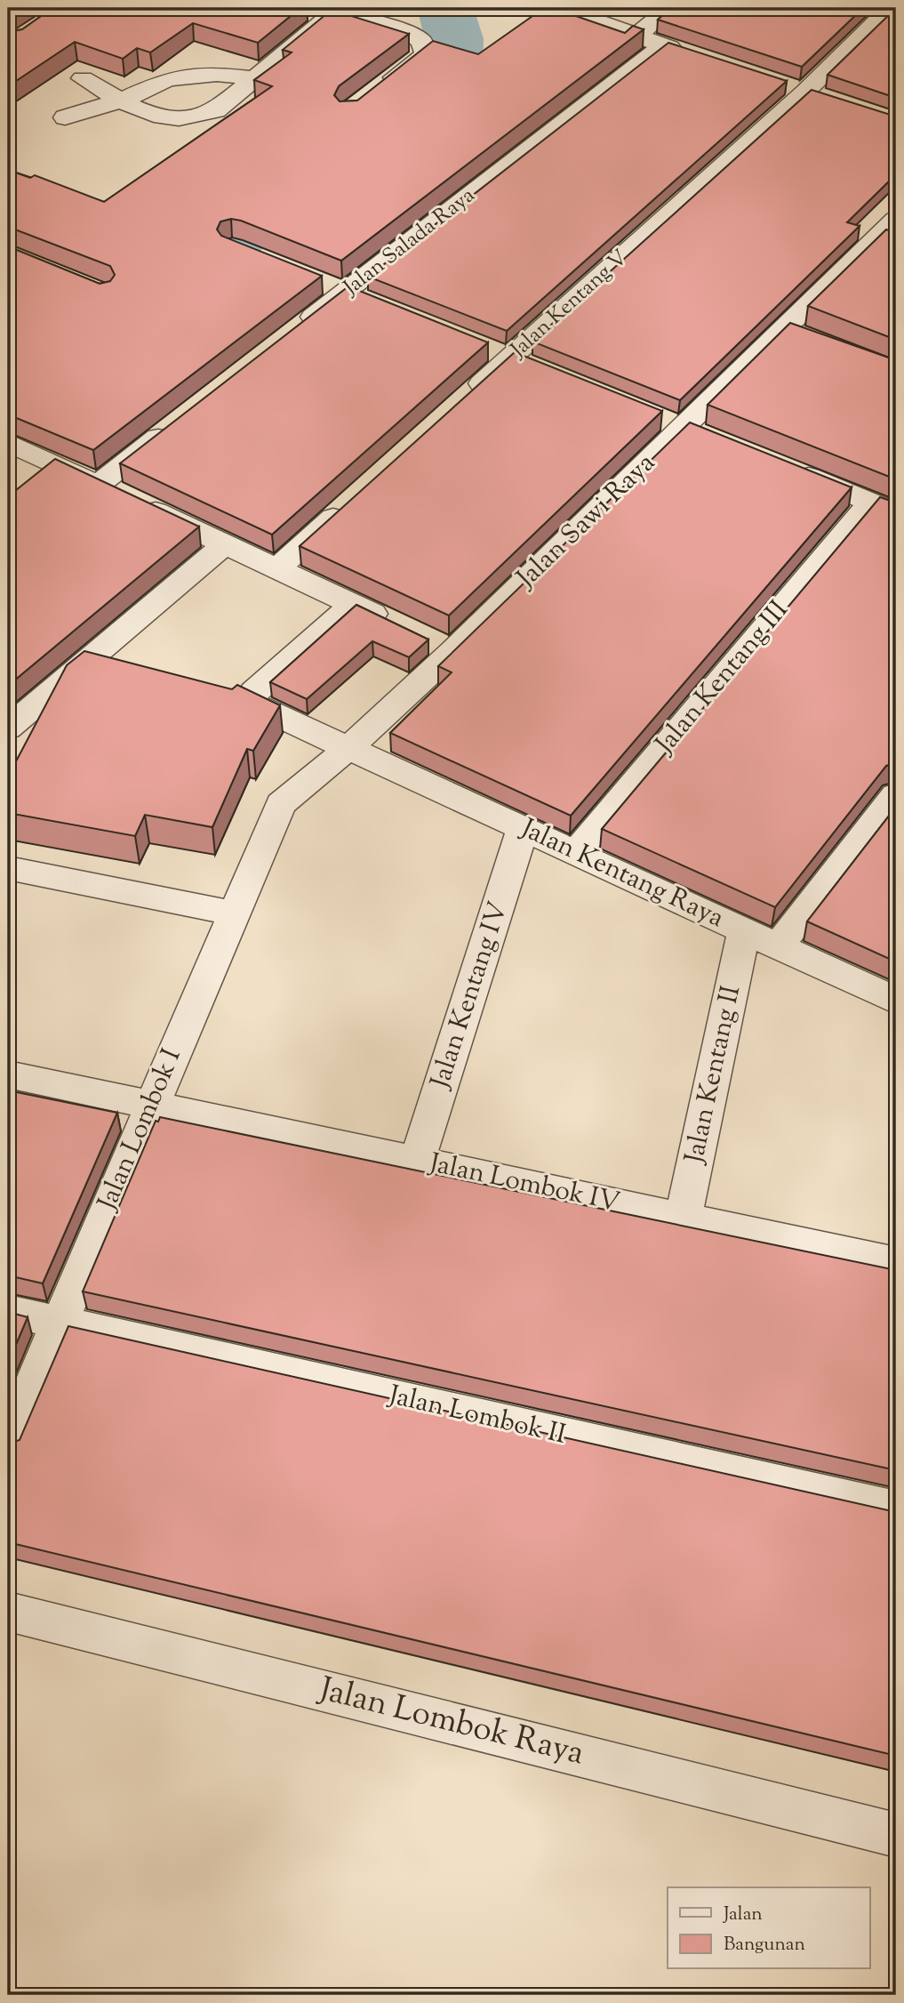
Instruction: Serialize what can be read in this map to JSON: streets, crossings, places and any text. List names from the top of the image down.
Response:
{
  "streets": {
    "street": [
      "Jalan Salada Raya",
      "Jalan Kentang V",
      "Jalan Sawi Raya",
      "Jalan Kentang III",
      "Jalan Kentang Raya",
      "Jalan Kentang IV",
      "Jalan Kentang II",
      "Jalan Lombok I",
      "Jalan Lombok IV",
      "Jalan Lombok II",
      "Jalan Lombok Raya"
    ]
  },
  "crossings": [
    ["Jalan Sawi Raya", "Jalan Kentang Raya"],
    ["Jalan Sawi Raya", "Jalan Lombok I"],
    ["Jalan Kentang III", "Jalan Kentang Raya"],
    ["Jalan Kentang Raya", "Jalan Kentang IV"],
    ["Jalan Kentang Raya", "Jalan Kentang II"],
    ["Jalan Kentang IV", "Jalan Lombok IV"],
    ["Jalan Kentang II", "Jalan Lombok IV"],
    ["Jalan Lombok I", "Jalan Lombok IV"],
    ["Jalan Lombok I", "Jalan Lombok II"]
  ],
  "legend": ["Jalan", "Bangunan"]
}
